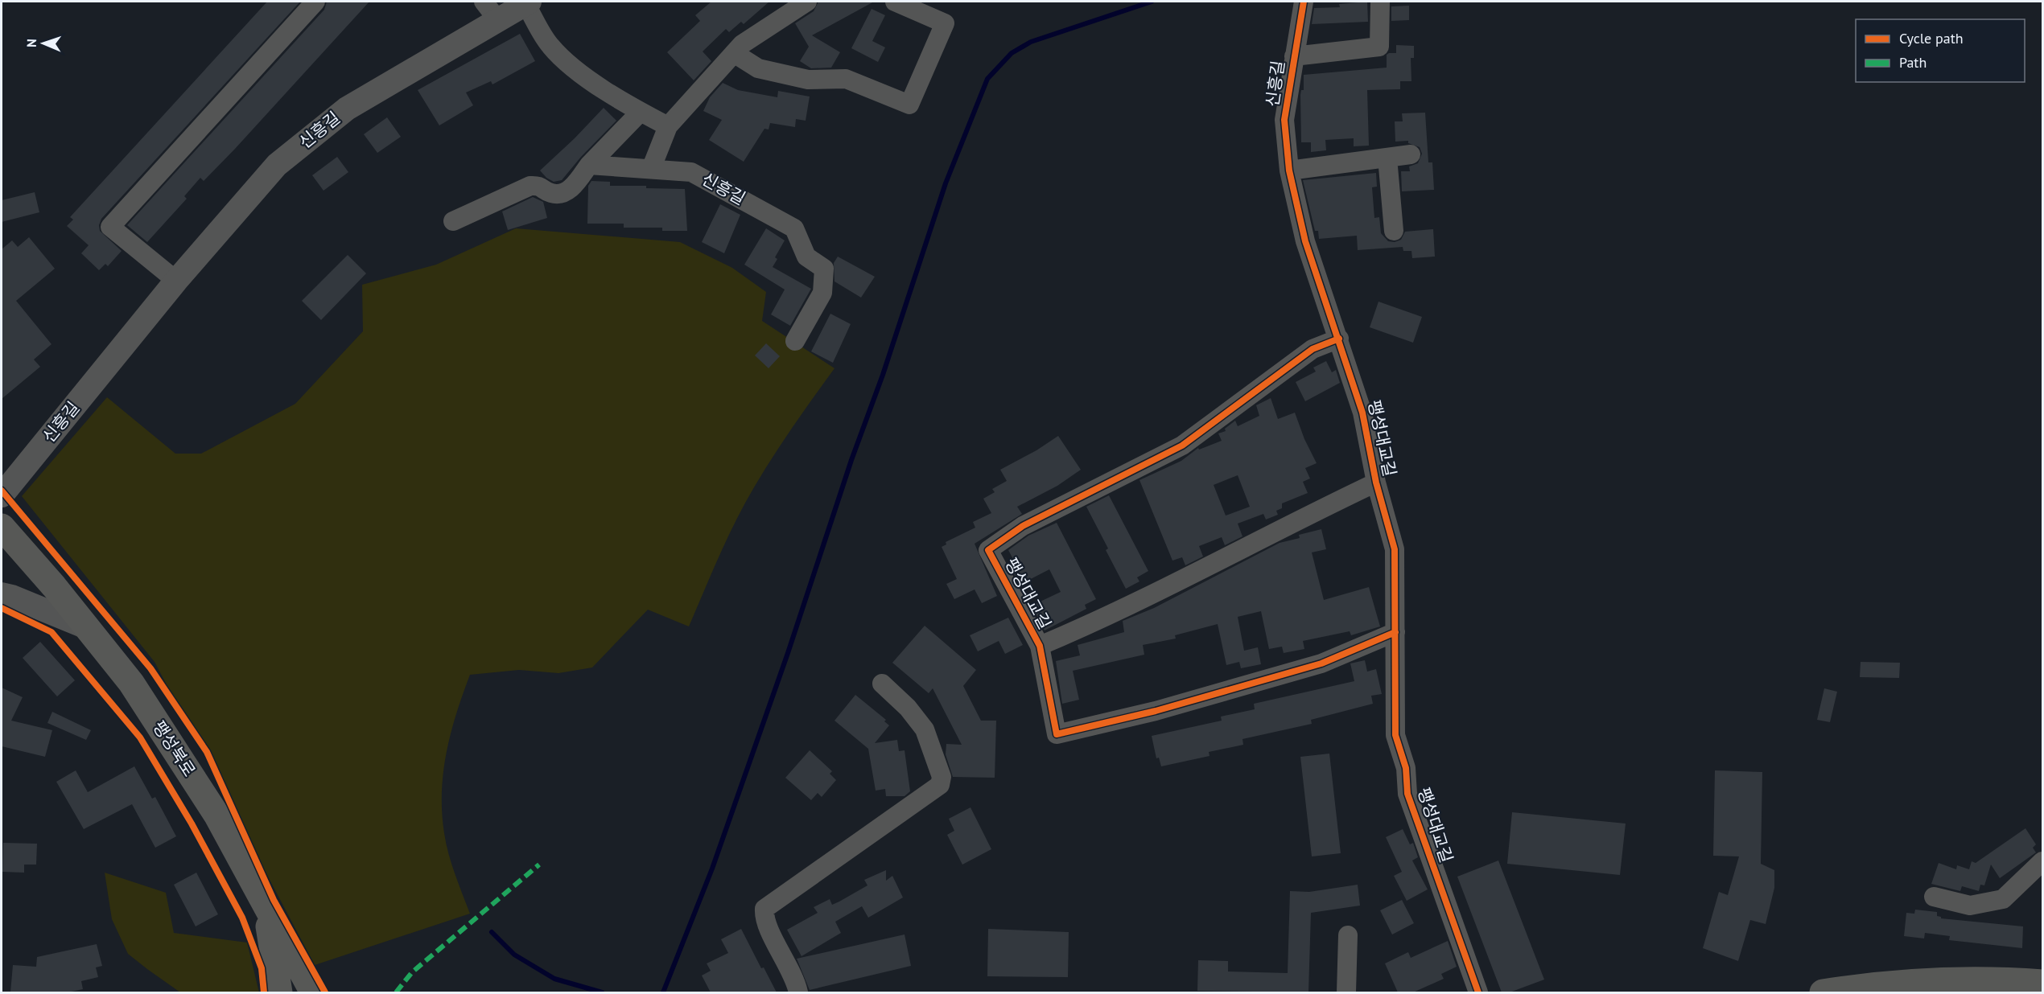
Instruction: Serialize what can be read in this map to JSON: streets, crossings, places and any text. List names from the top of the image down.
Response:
{
  "streets": {
    "main road": ["팽성북로"],
    "street": ["신흥길", "팽성대교길"]
  },
  "crossings": [
    ["신흥길", "팽성대교길"]
  ],
  "legend": ["Cycle path", "Path"],
  "north": "left"
}
